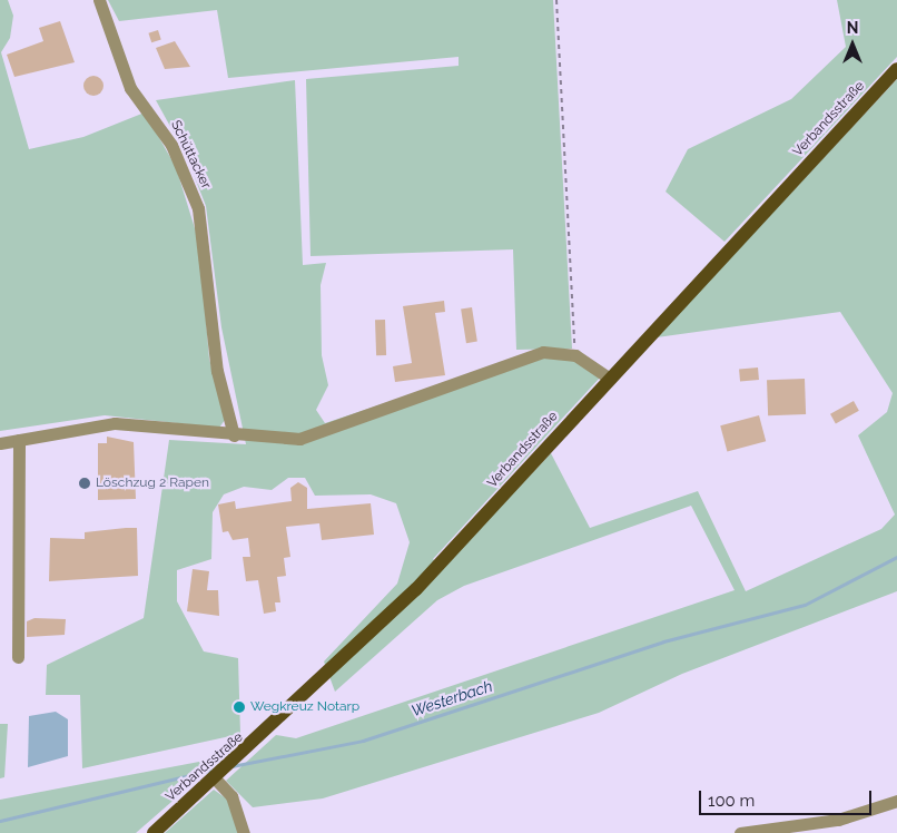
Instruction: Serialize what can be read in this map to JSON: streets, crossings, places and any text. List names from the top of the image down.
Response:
{
  "streets": {
    "main road": ["Verbandsstraße"],
    "street": ["Schüttacker"]
  },
  "water": ["Westerbach"],
  "places": ["Löschzug 2 Rapen", "Wegkreuz Notarp"],
  "scale_bar": "100 m",
  "north": "top"
}
